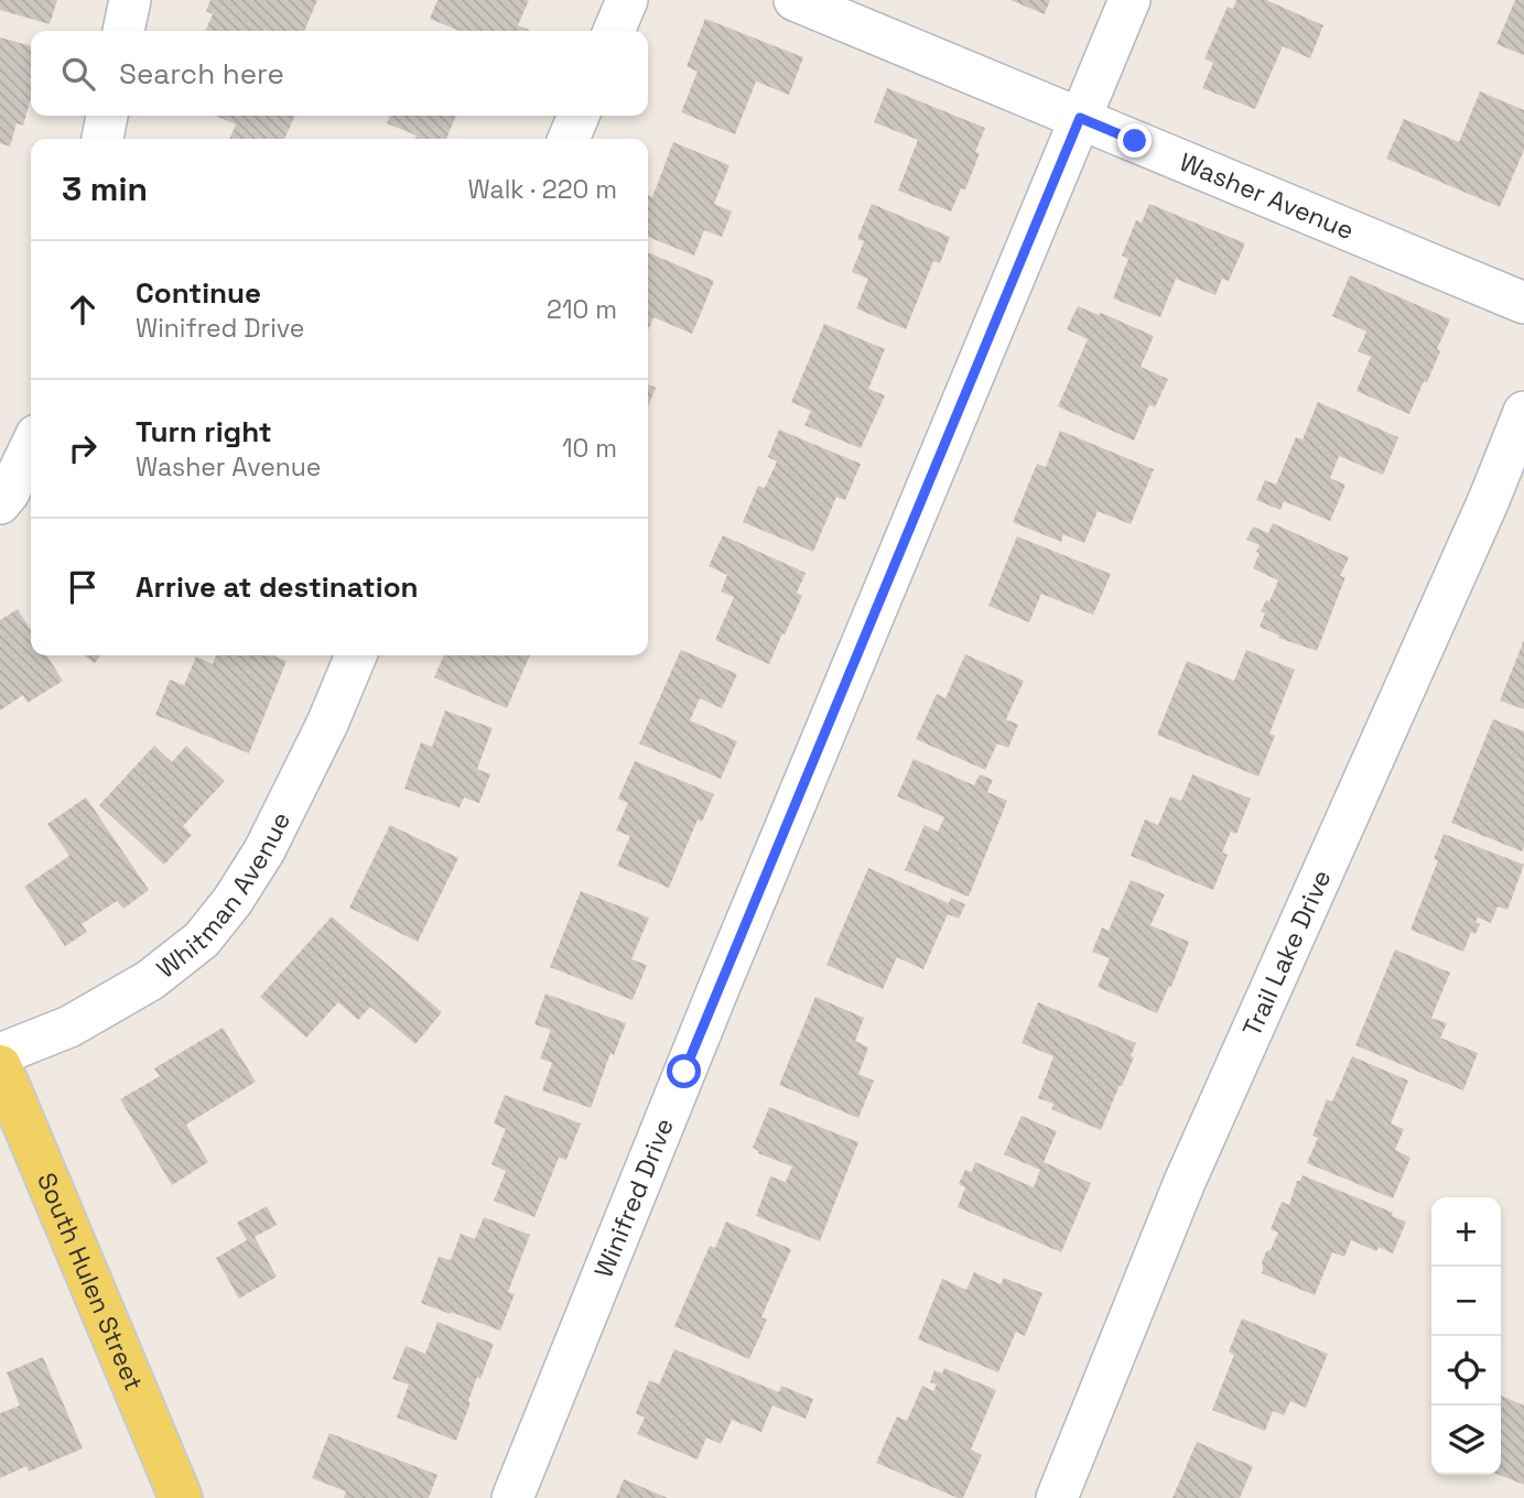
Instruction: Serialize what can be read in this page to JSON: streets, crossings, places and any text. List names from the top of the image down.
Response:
{
  "streets": {
    "main road": ["South Hulen Street"],
    "street": [
      "Washer Avenue",
      "Whitman Avenue",
      "Trail Lake Drive",
      "Winifred Drive"
    ]
  },
  "crossings": [
    ["Washer Avenue", "Winifred Drive"]
  ],
  "page": {
    "search": "Search here",
    "heading": ["3 min", "Walk · 220 m"],
    "list": [
      ["Continue", "Winifred Drive", "210 m"],
      ["Turn right", "Washer Avenue", "10 m"],
      "Arrive at destination"
    ],
    "map_buttons": ["+", "−"]
  }
}
